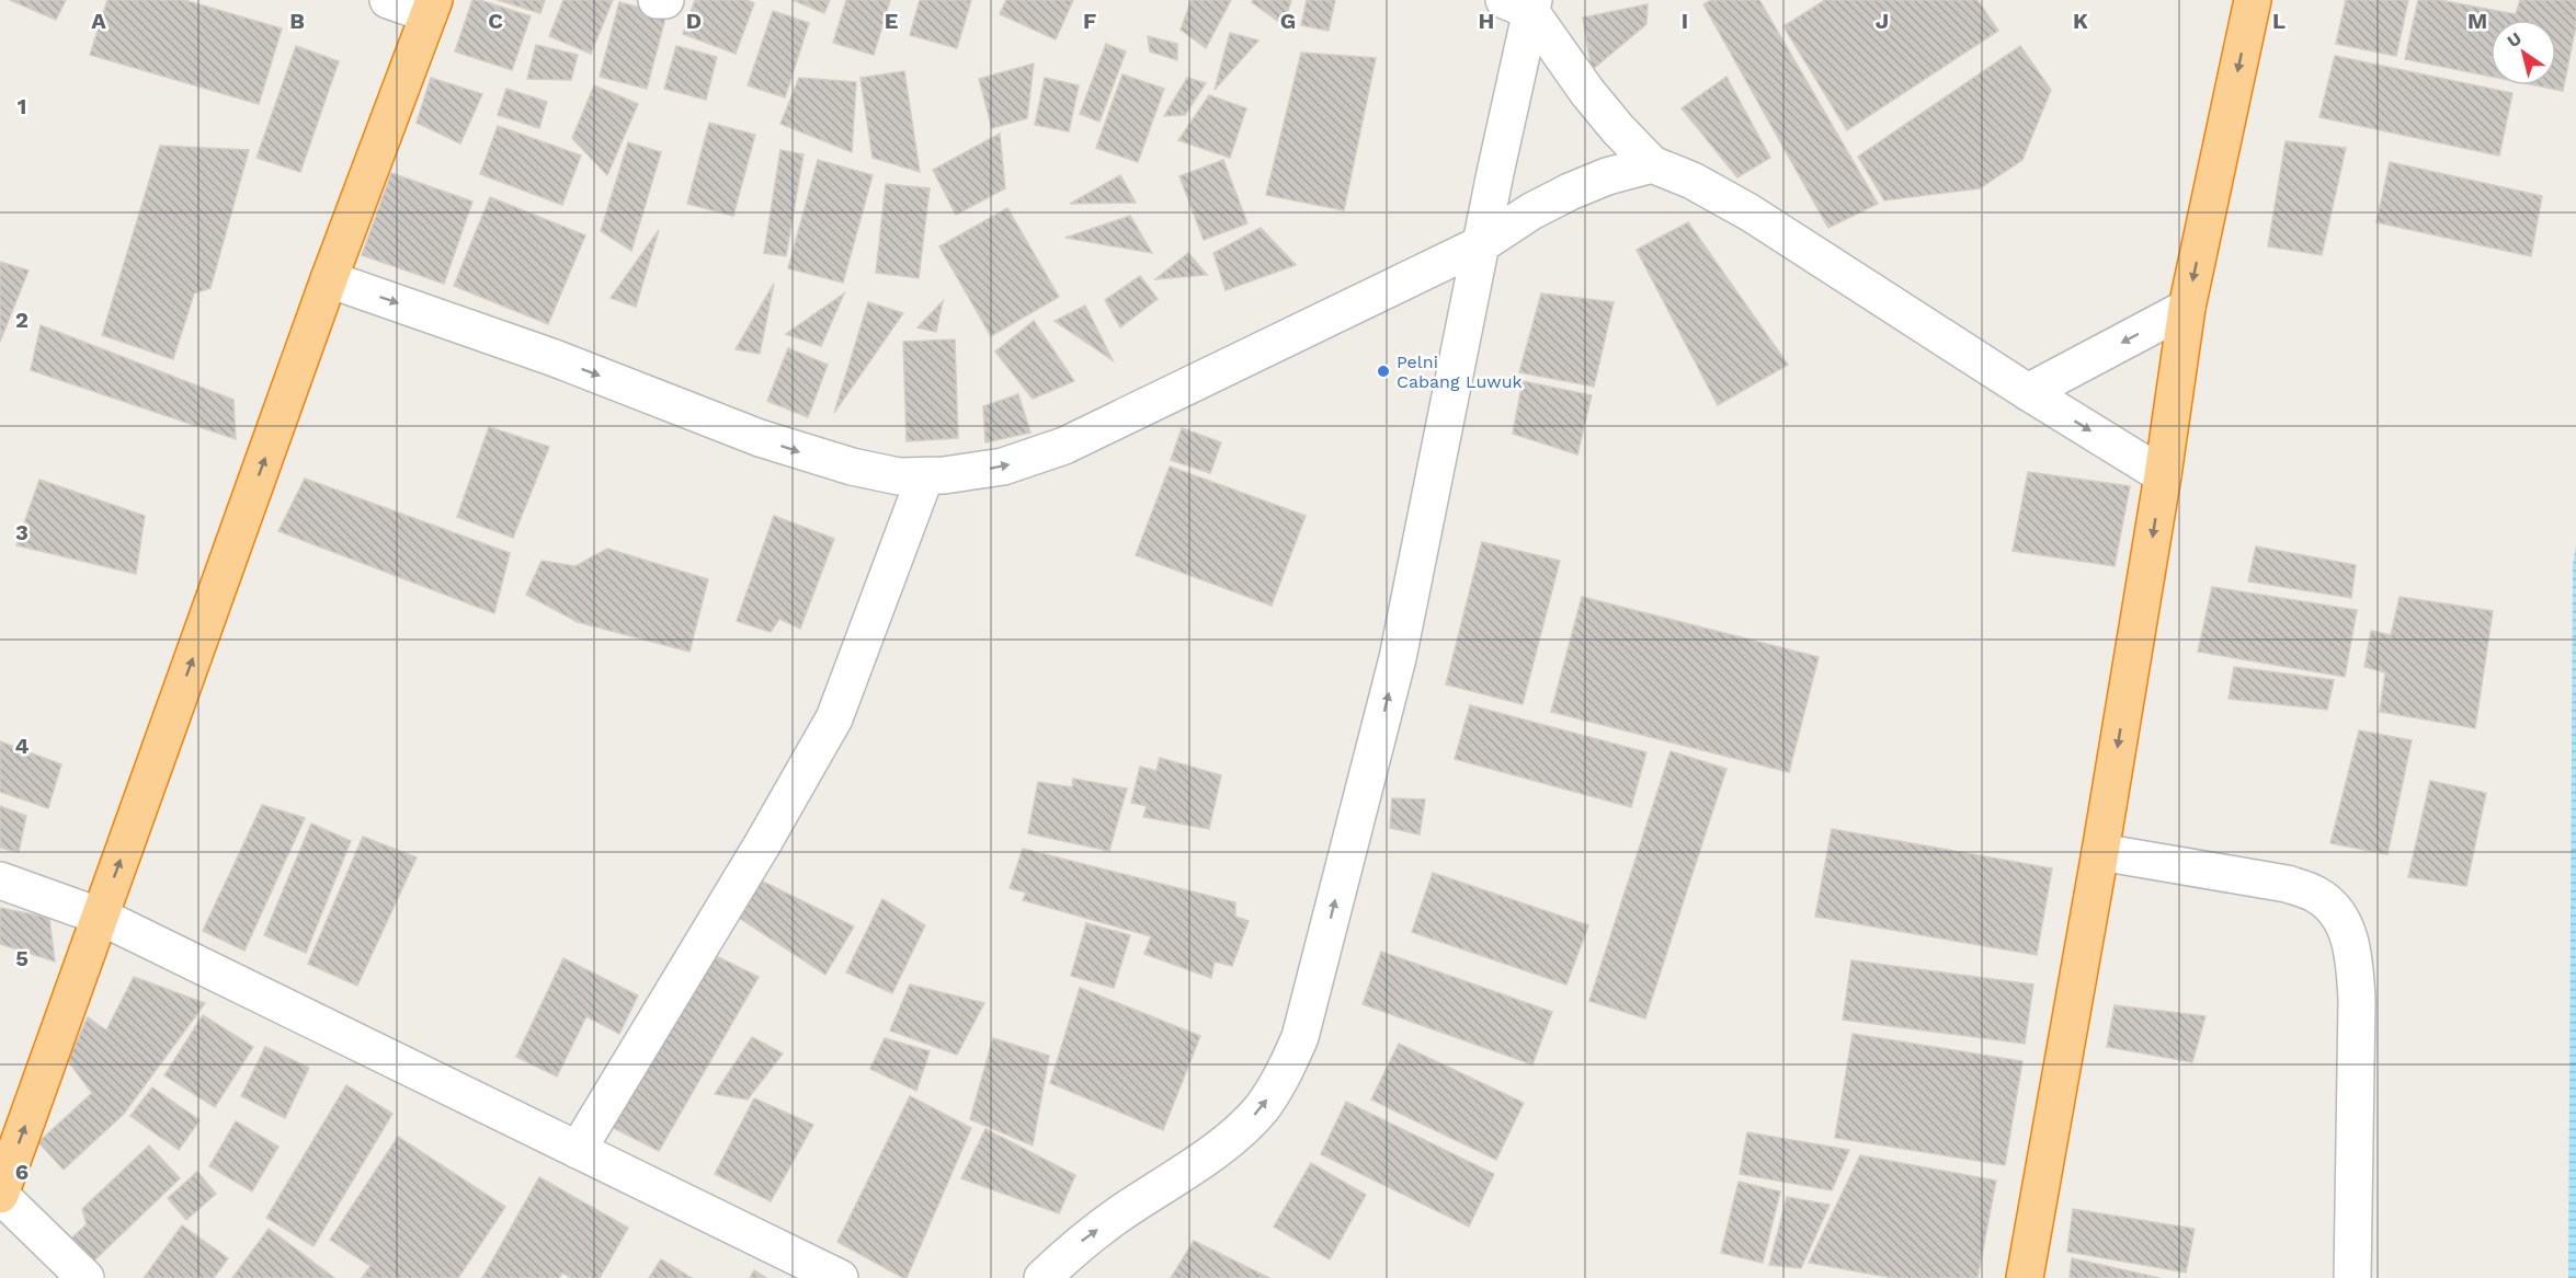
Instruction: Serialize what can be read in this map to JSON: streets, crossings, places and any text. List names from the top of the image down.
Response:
{
  "places": ["Pelni Cabang Luwuk"],
  "north": "top left",
  "grid": {
    "columns": [
      "A",
      "B",
      "C",
      "D",
      "E",
      "F",
      "G",
      "H",
      "I",
      "J",
      "K",
      "L",
      "M"
    ],
    "rows": [
      "1",
      "2",
      "3",
      "4",
      "5",
      "6"
    ]
  }
}
